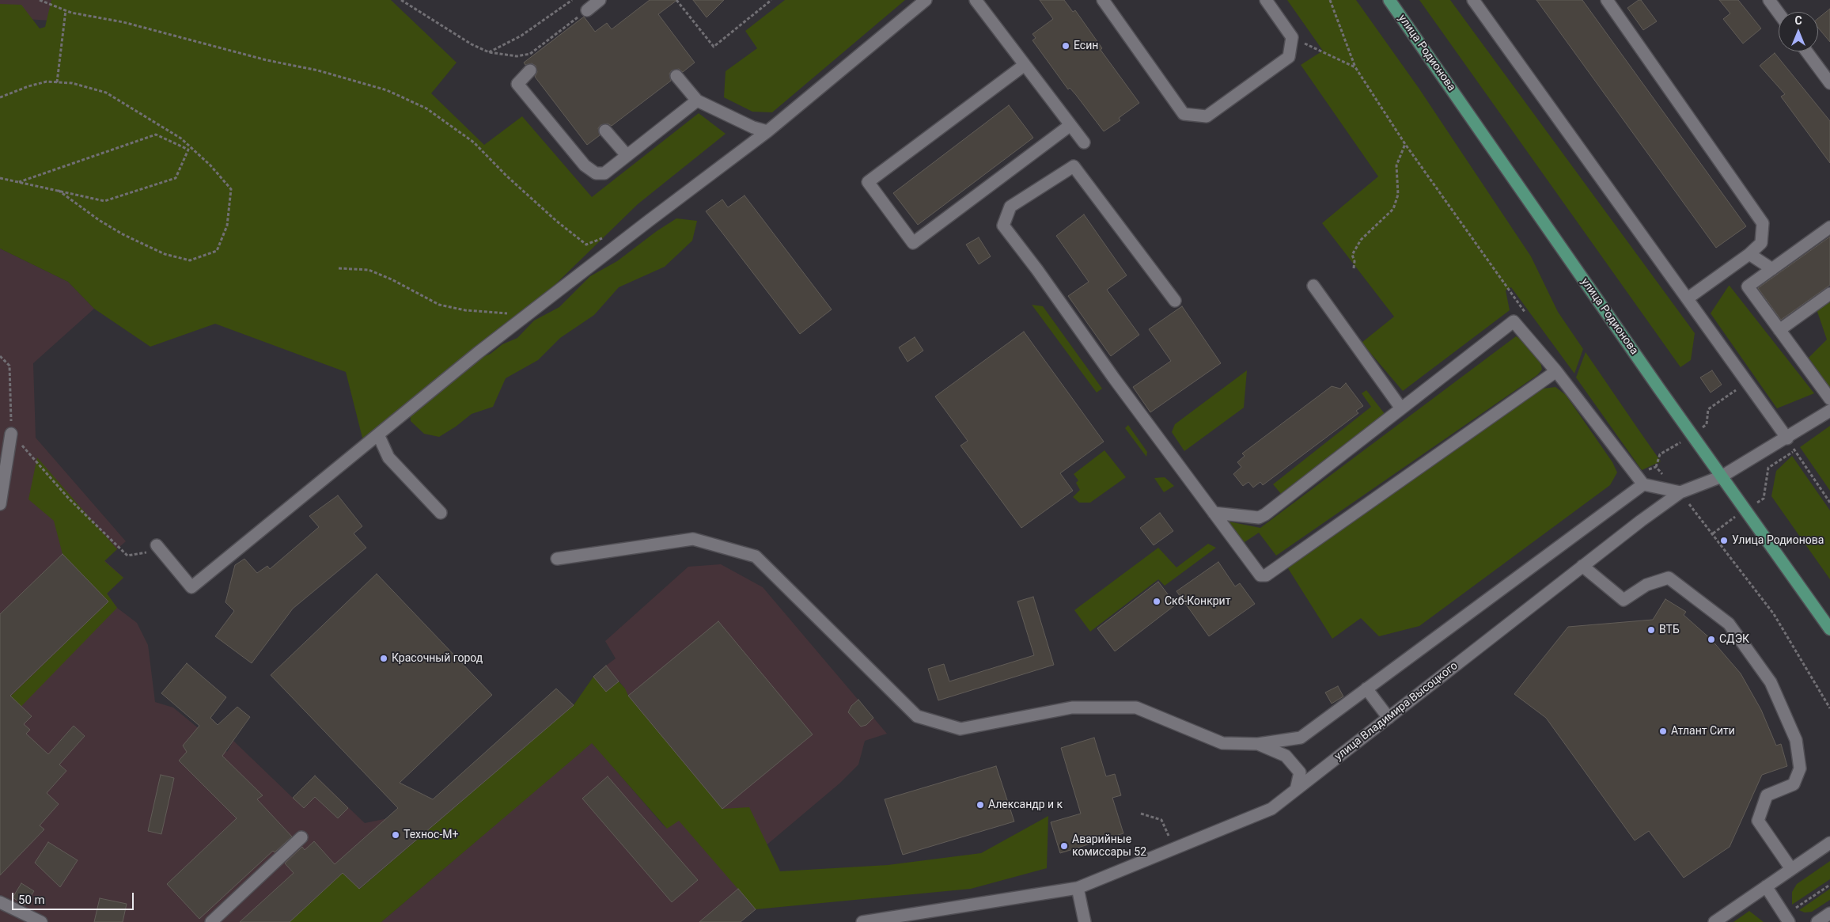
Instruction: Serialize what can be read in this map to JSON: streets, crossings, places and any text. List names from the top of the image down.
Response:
{
  "streets": {
    "main road": ["улица Родионова"],
    "street": ["улица Владимира Высоцкого"]
  },
  "crossings": [
    ["улица Родионова", "улица Владимира Высоцкого"]
  ],
  "places": [
    "Есин",
    "Улица Родионова",
    "Скб-Конкрит",
    "ВТБ",
    "СДЭК",
    "Красочный город",
    "Атлант Сити",
    "Александр и к",
    "Технос-М+",
    "Аварийные комиссары 52"
  ],
  "scale_bar": "50 m",
  "north": "top"
}
